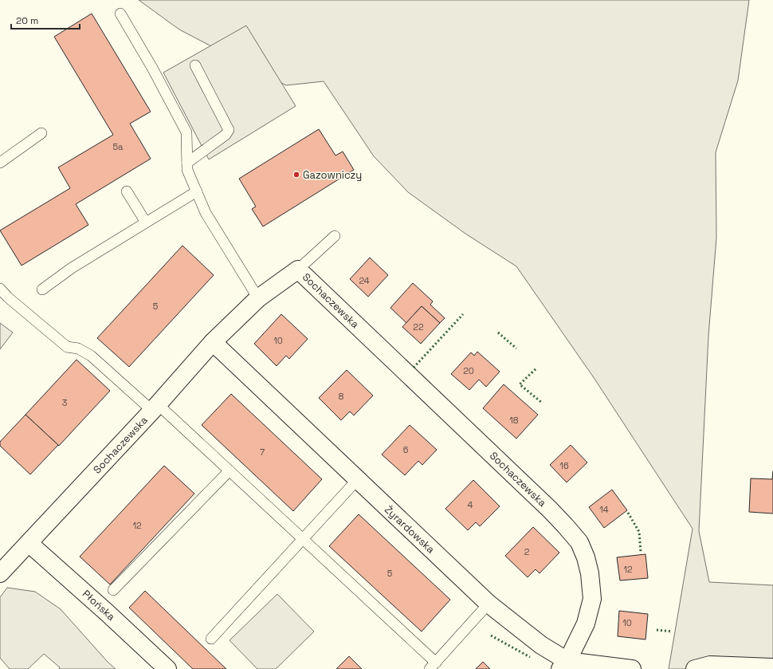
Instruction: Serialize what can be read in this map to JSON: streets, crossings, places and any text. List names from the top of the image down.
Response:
{
  "streets": {
    "street": ["Sochaczewska", "Żyrardowska", "Płońska"]
  },
  "crossings": [
    ["Sochaczewska", "Żyrardowska"],
    ["Sochaczewska", "Płońska"]
  ],
  "places": ["Gazowniczy"],
  "house_numbers": [
    "5a",
    "24",
    "5",
    "22",
    "10",
    "20",
    "8",
    "3",
    "18",
    "6",
    "7",
    "16",
    "4",
    "14",
    "12",
    "2",
    "12",
    "5",
    "10"
  ],
  "scale_bar": "20 m"
}
